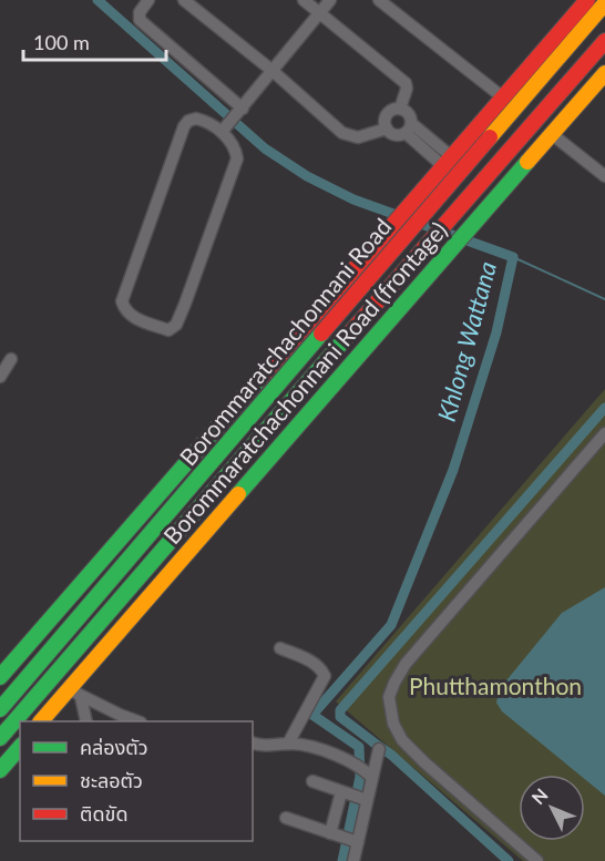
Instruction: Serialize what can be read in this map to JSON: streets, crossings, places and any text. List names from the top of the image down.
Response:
{
  "streets": {
    "main road": ["Borommaratchachonnani Road", "Borommaratchachonnani Road (frontage)"]
  },
  "water": ["Khlong Wattana"],
  "parks": ["Phutthamonthon"],
  "legend": ["คล่องตัว", "ชะลอตัว", "ติดขัด"],
  "scale_bar": "100 m",
  "north": "top left"
}
